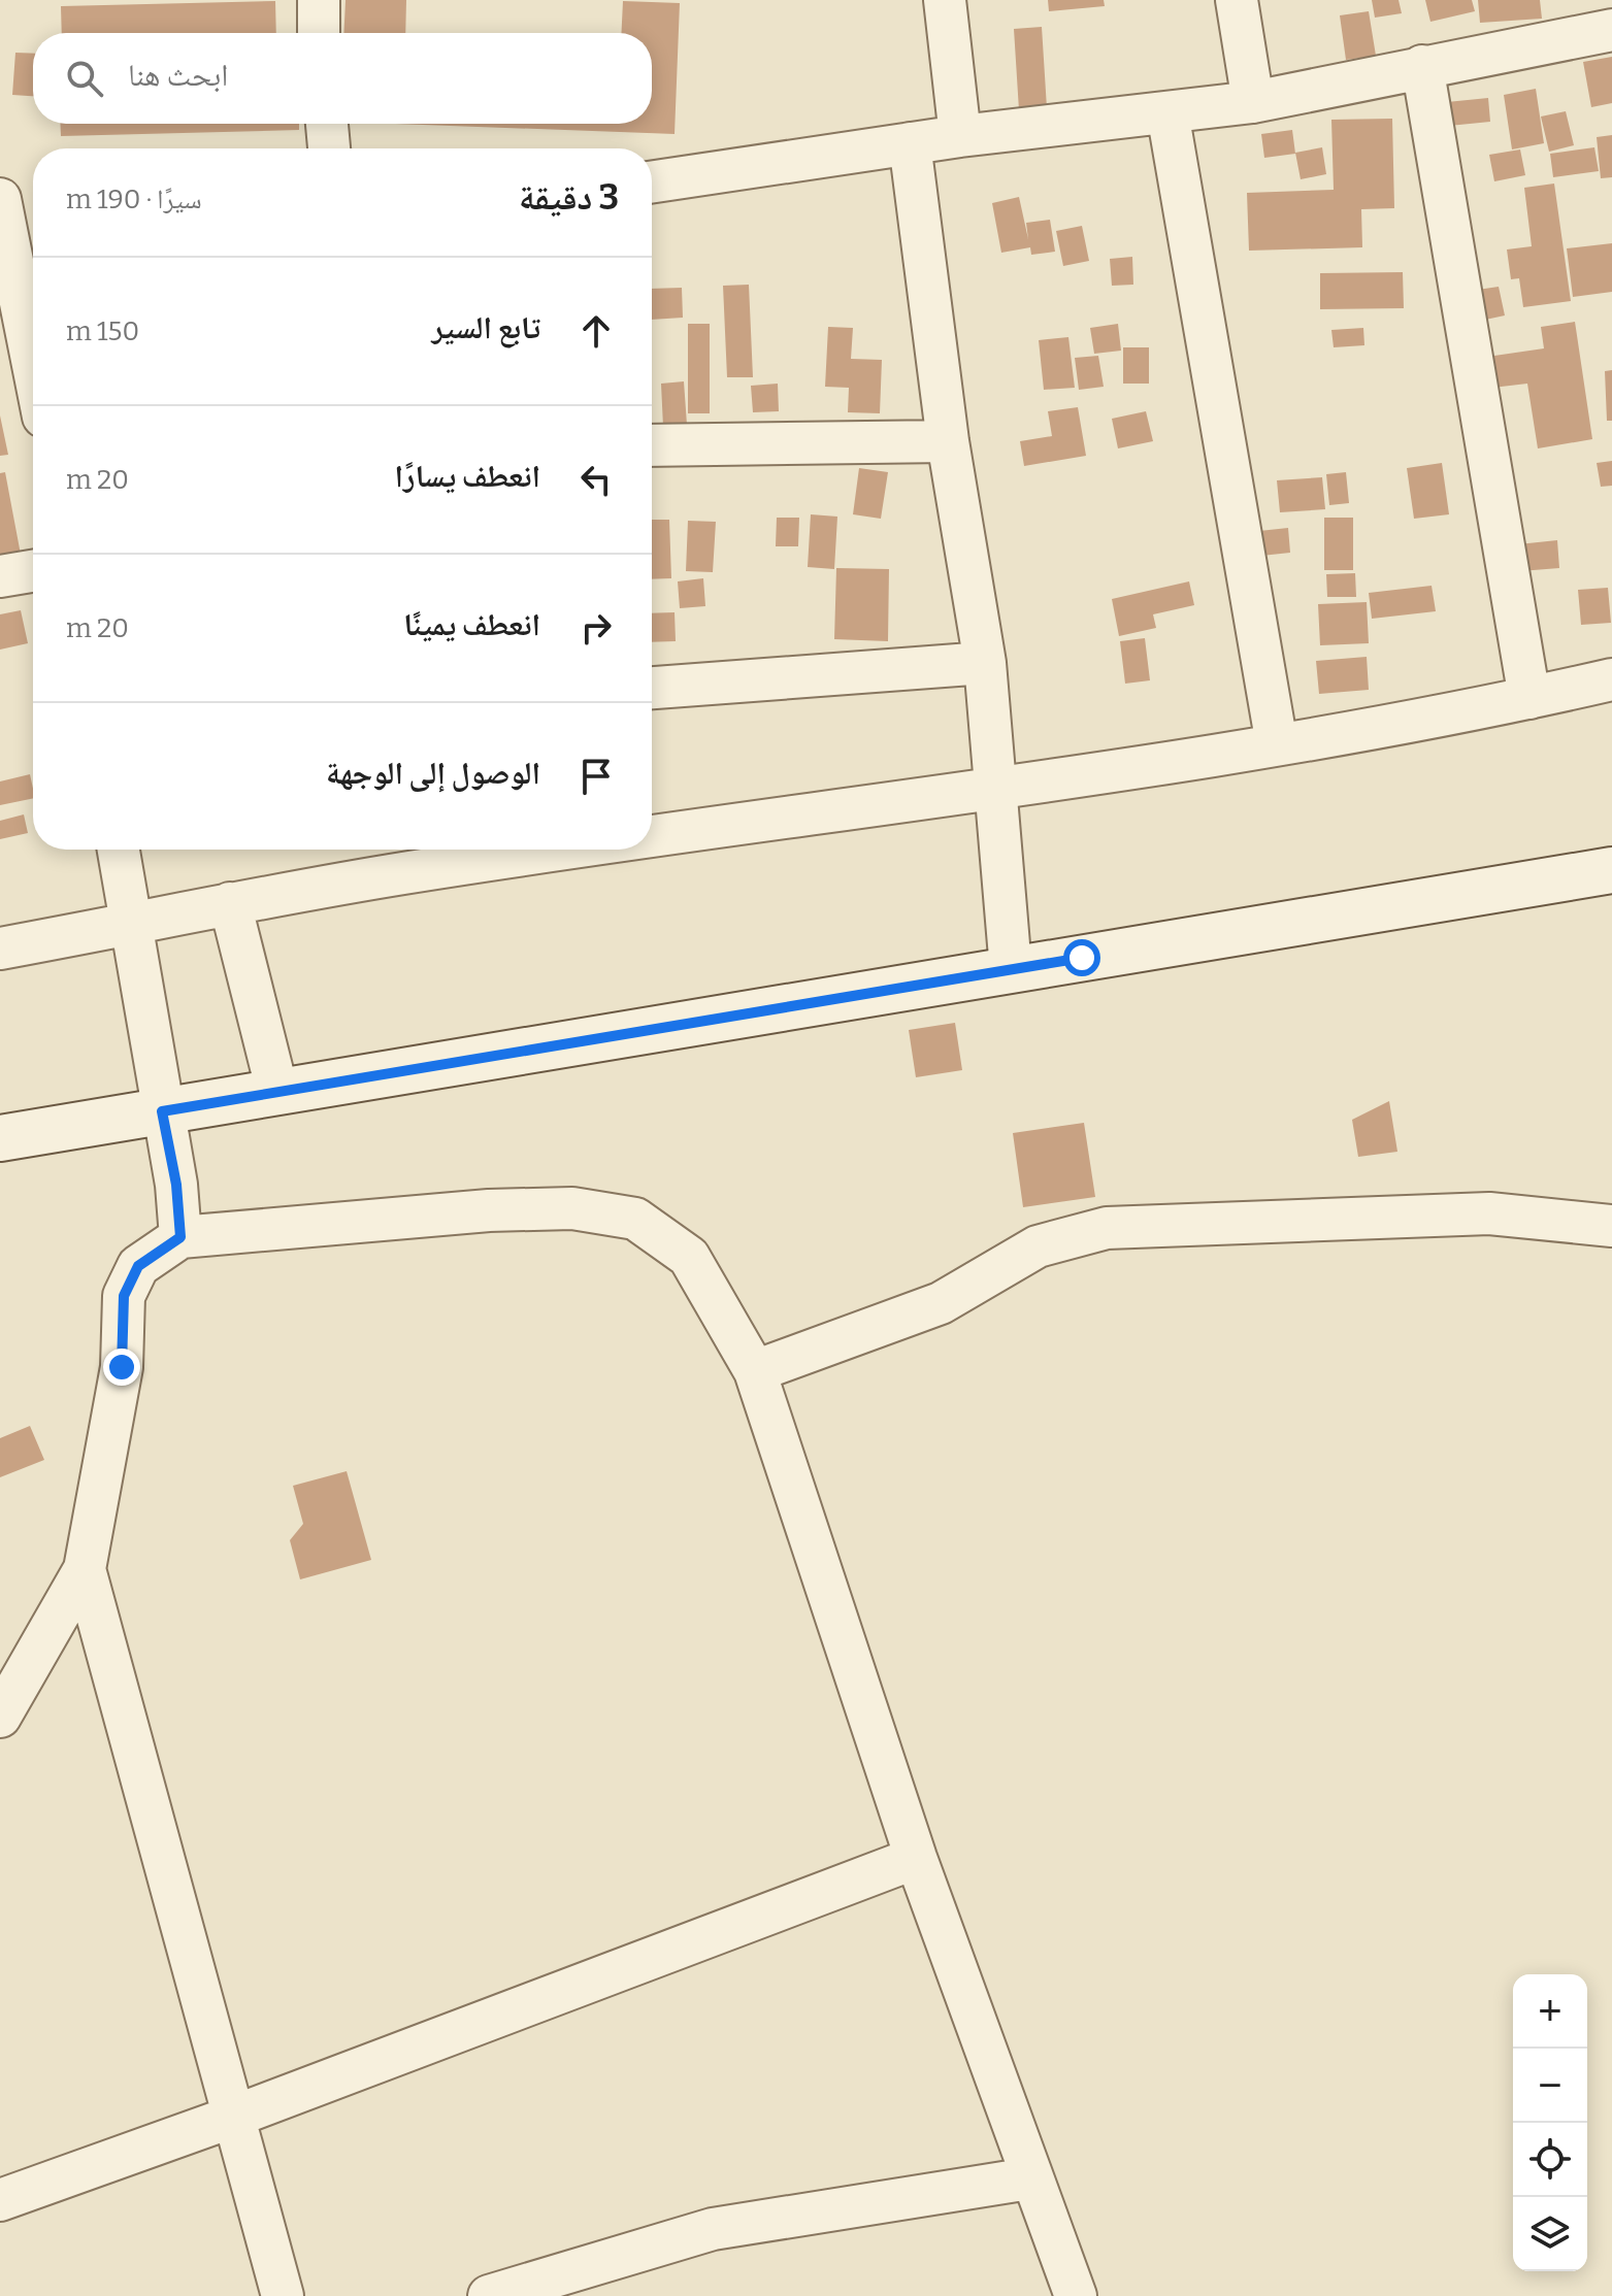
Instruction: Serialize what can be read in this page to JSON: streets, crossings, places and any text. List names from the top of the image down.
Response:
{
  "page": {
    "search": "ابحث هنا",
    "heading": ["3 دقيقة", "سيرًا · 190 m"],
    "list": [
      ["تابع السير", "150 m"],
      ["انعطف يسارًا", "20 m"],
      ["انعطف يمينًا", "20 m"],
      "الوصول إلى الوجهة"
    ],
    "map_buttons": ["+", "−"]
  }
}
